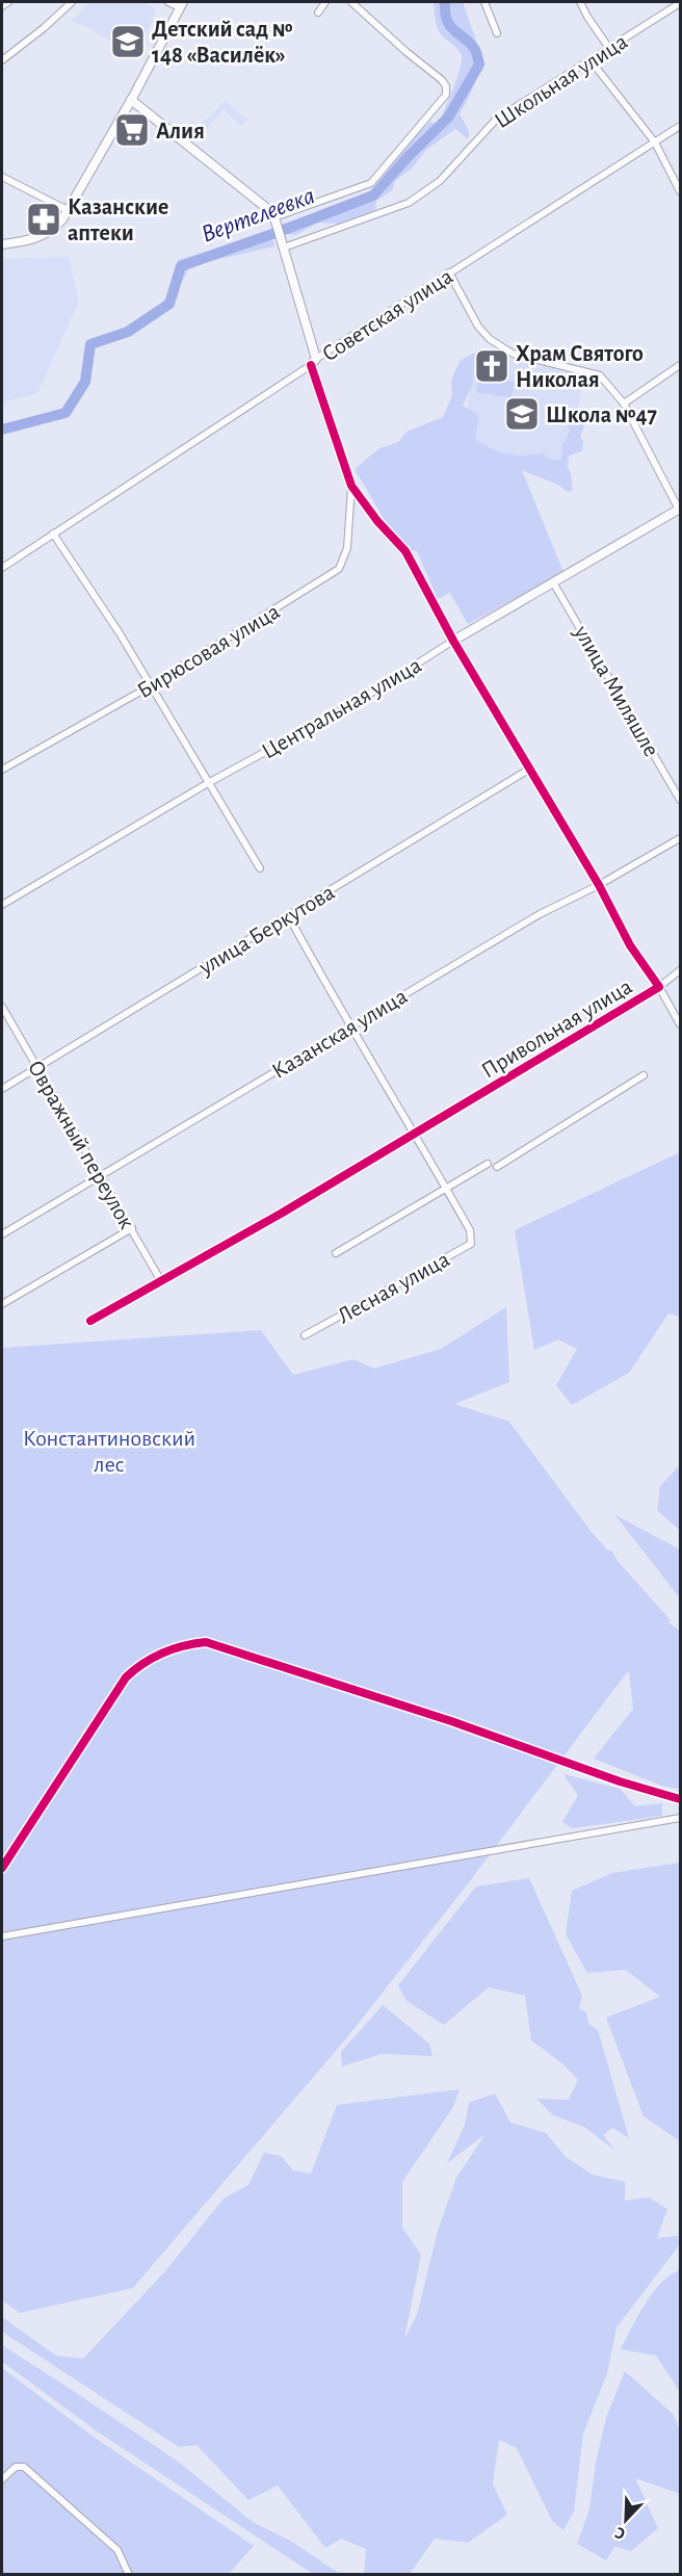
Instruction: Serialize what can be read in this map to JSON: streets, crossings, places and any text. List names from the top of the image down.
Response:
{
  "streets": {
    "street": [
      "Школьная улица",
      "Советская улица",
      "Бирюсовая улица",
      "улица Миляшле",
      "Центральная улица",
      "улица Беркутова",
      "Привольная улица",
      "Казанская улица",
      "Овражный переулок",
      "Лесная улица"
    ]
  },
  "crossings": [
    ["Школьная улица", "Привольная улица"],
    ["Советская улица", "Привольная улица"],
    ["Бирюсовая улица", "Привольная улица"],
    ["улица Миляшле", "Центральная улица"],
    ["Центральная улица", "Привольная улица"],
    ["улица Беркутова", "Привольная улица"],
    ["улица Беркутова", "Овражный переулок"],
    ["Привольная улица", "Казанская улица"],
    ["Привольная улица", "Овражный переулок"],
    ["Казанская улица", "Овражный переулок"]
  ],
  "water": ["Вертелеевка"],
  "parks": ["Константиновский лес"],
  "places": {
    "school or university": ["Детский сад № 148 «Василёк»", "Школа №47"],
    "supermarket": ["Алия"],
    "pharmacy": ["Казанские аптеки"],
    "church": ["Храм Святого Николая"]
  },
  "north": "bottom left"
}
